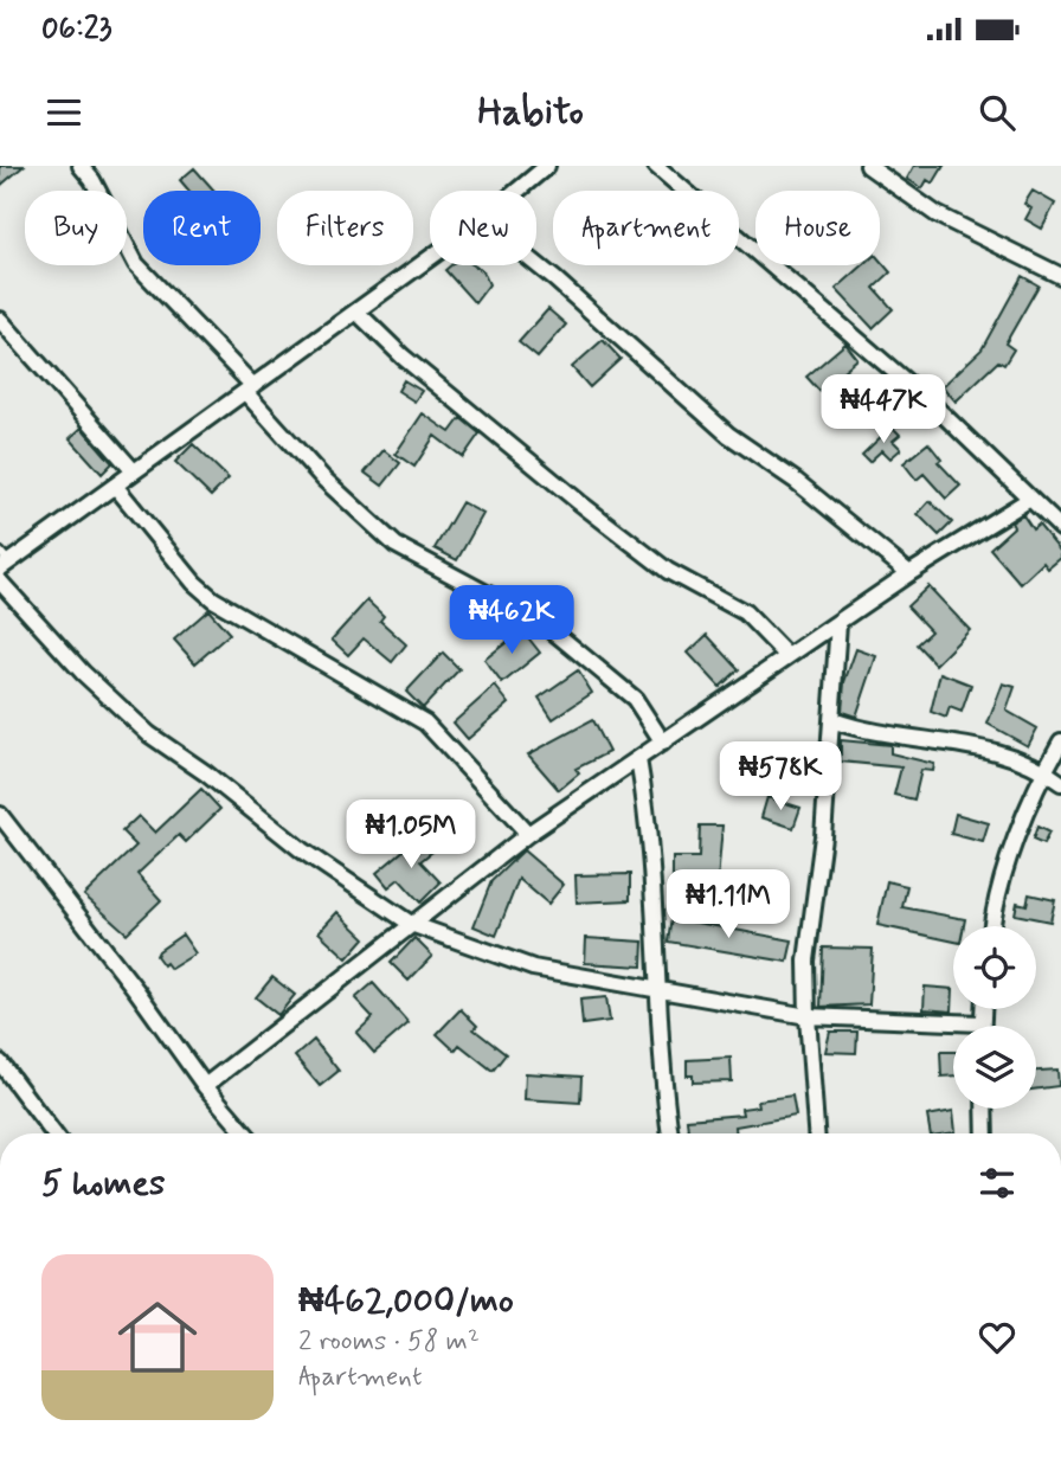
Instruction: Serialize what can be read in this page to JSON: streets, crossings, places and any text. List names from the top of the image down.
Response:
{
  "page": {
    "status": "06:23",
    "header": "Habito",
    "chip": [
      "Buy",
      "Rent",
      "Filters",
      "New",
      "Apartment",
      "House"
    ],
    "price": [
      "₦447K",
      "₦462K",
      "₦578K",
      "₦1.05M",
      "₦1.11M"
    ],
    "heading": "5 homes",
    "list": [
      {
        "name": "₦462,000/mo",
        "note": "2 rooms · 58 m² · Apartment"
      }
    ]
  }
}
